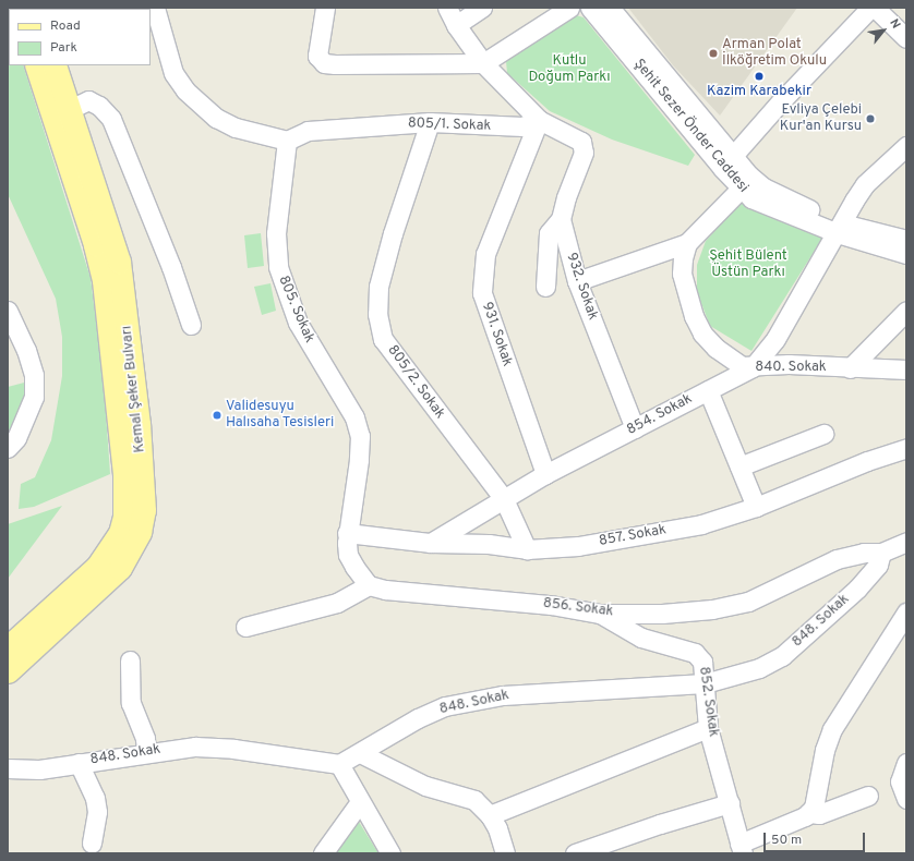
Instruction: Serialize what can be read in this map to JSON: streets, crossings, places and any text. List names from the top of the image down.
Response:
{
  "streets": {
    "main road": ["Kemal Şeker Bulvarı"],
    "street": [
      "805/1. Sokak",
      "Şehit Sezer Önder Caddesi",
      "932. Sokak",
      "805. Sokak",
      "931. Sokak",
      "840. Sokak",
      "805/2. Sokak",
      "854. Sokak",
      "857. Sokak",
      "856. Sokak",
      "848. Sokak",
      "852. Sokak"
    ]
  },
  "crossings": [
    ["805/1. Sokak", "805. Sokak"],
    ["805/1. Sokak", "931. Sokak"],
    ["805/1. Sokak", "805/2. Sokak"],
    ["Şehit Sezer Önder Caddesi", "854. Sokak"],
    ["932. Sokak", "854. Sokak"],
    ["805. Sokak", "857. Sokak"],
    ["805. Sokak", "856. Sokak"],
    ["931. Sokak", "854. Sokak"],
    ["840. Sokak", "854. Sokak"],
    ["805/2. Sokak", "854. Sokak"],
    ["805/2. Sokak", "857. Sokak"],
    ["854. Sokak", "857. Sokak"],
    ["856. Sokak", "848. Sokak"],
    ["856. Sokak", "852. Sokak"],
    ["848. Sokak", "852. Sokak"]
  ],
  "parks": ["Kutlu Doğum Parkı", "Şehit Bülent Üstün Parkı"],
  "places": [
    "Arman Polat İlköğretim Okulu",
    "Kazim Karabekir",
    "Evliya Çelebi Kur'an Kursu",
    "Validesuyu Halısaha Tesisleri"
  ],
  "legend": ["Road", "Park"],
  "scale_bar": "50 m",
  "north": "top right"
}
